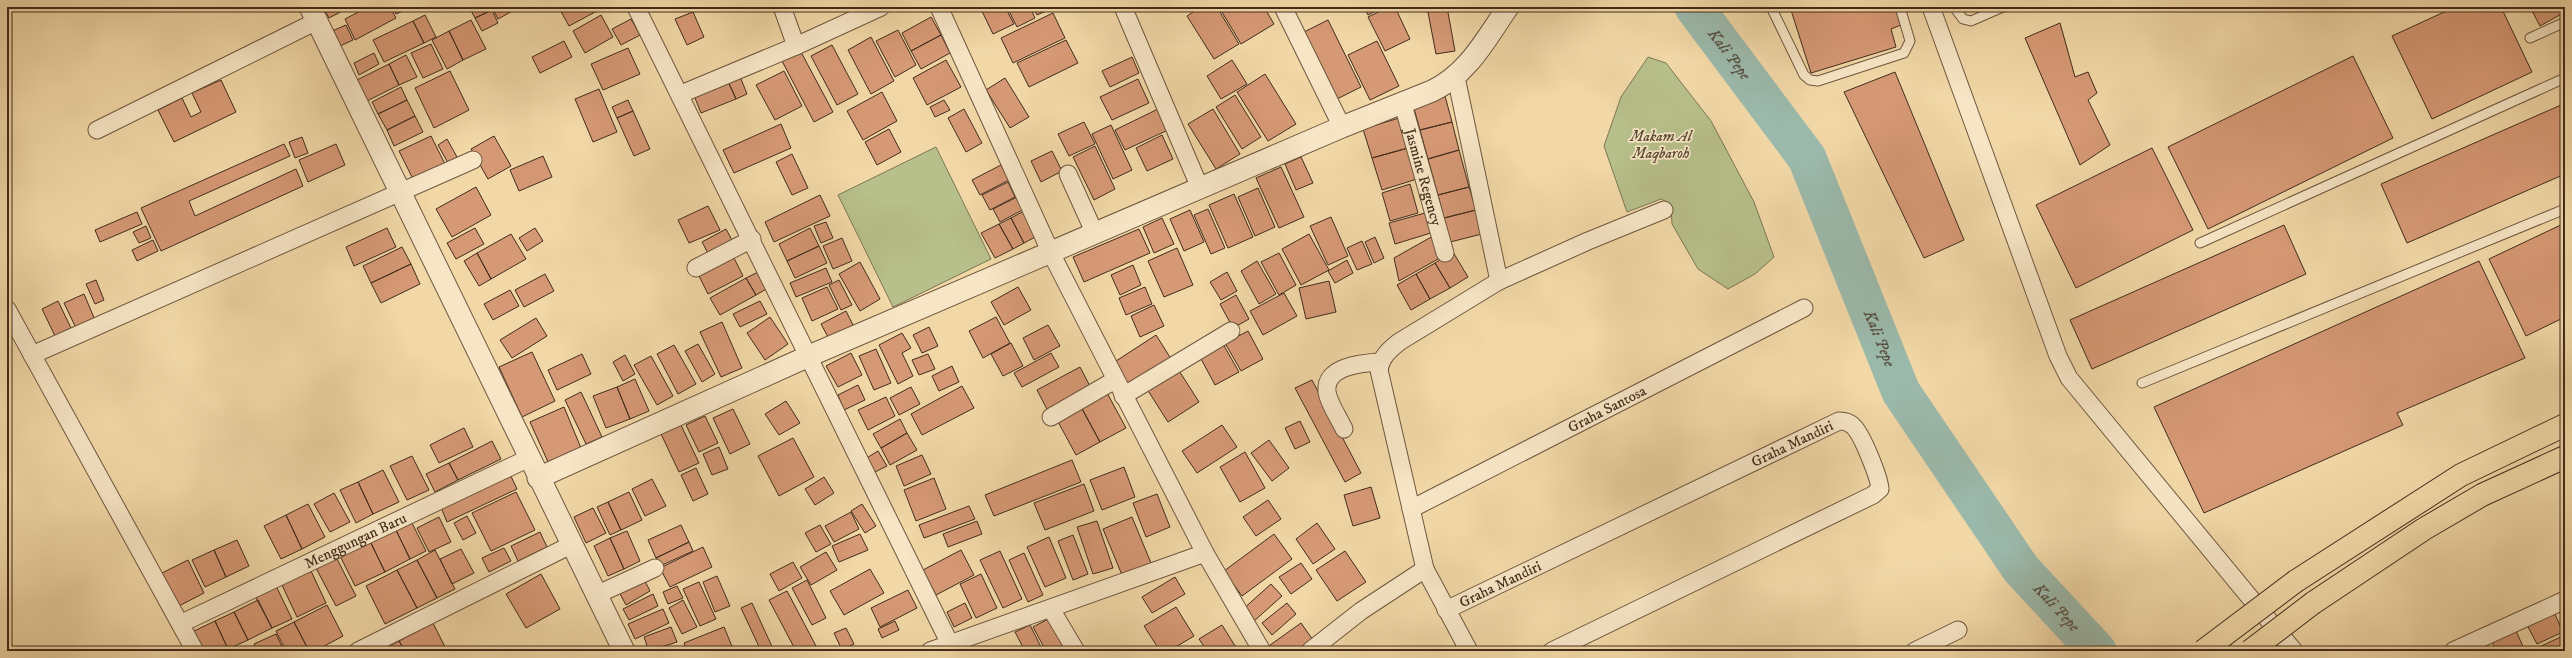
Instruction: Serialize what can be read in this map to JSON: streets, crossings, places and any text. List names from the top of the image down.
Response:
{
  "streets": {
    "street": [
      "Jasmine Regency",
      "Graha Santosa",
      "Graha Mandiri",
      "Menggungan Baru"
    ]
  },
  "water": ["Kali Pepe"],
  "parks": ["Makam Al Maqbaroh"]
}
